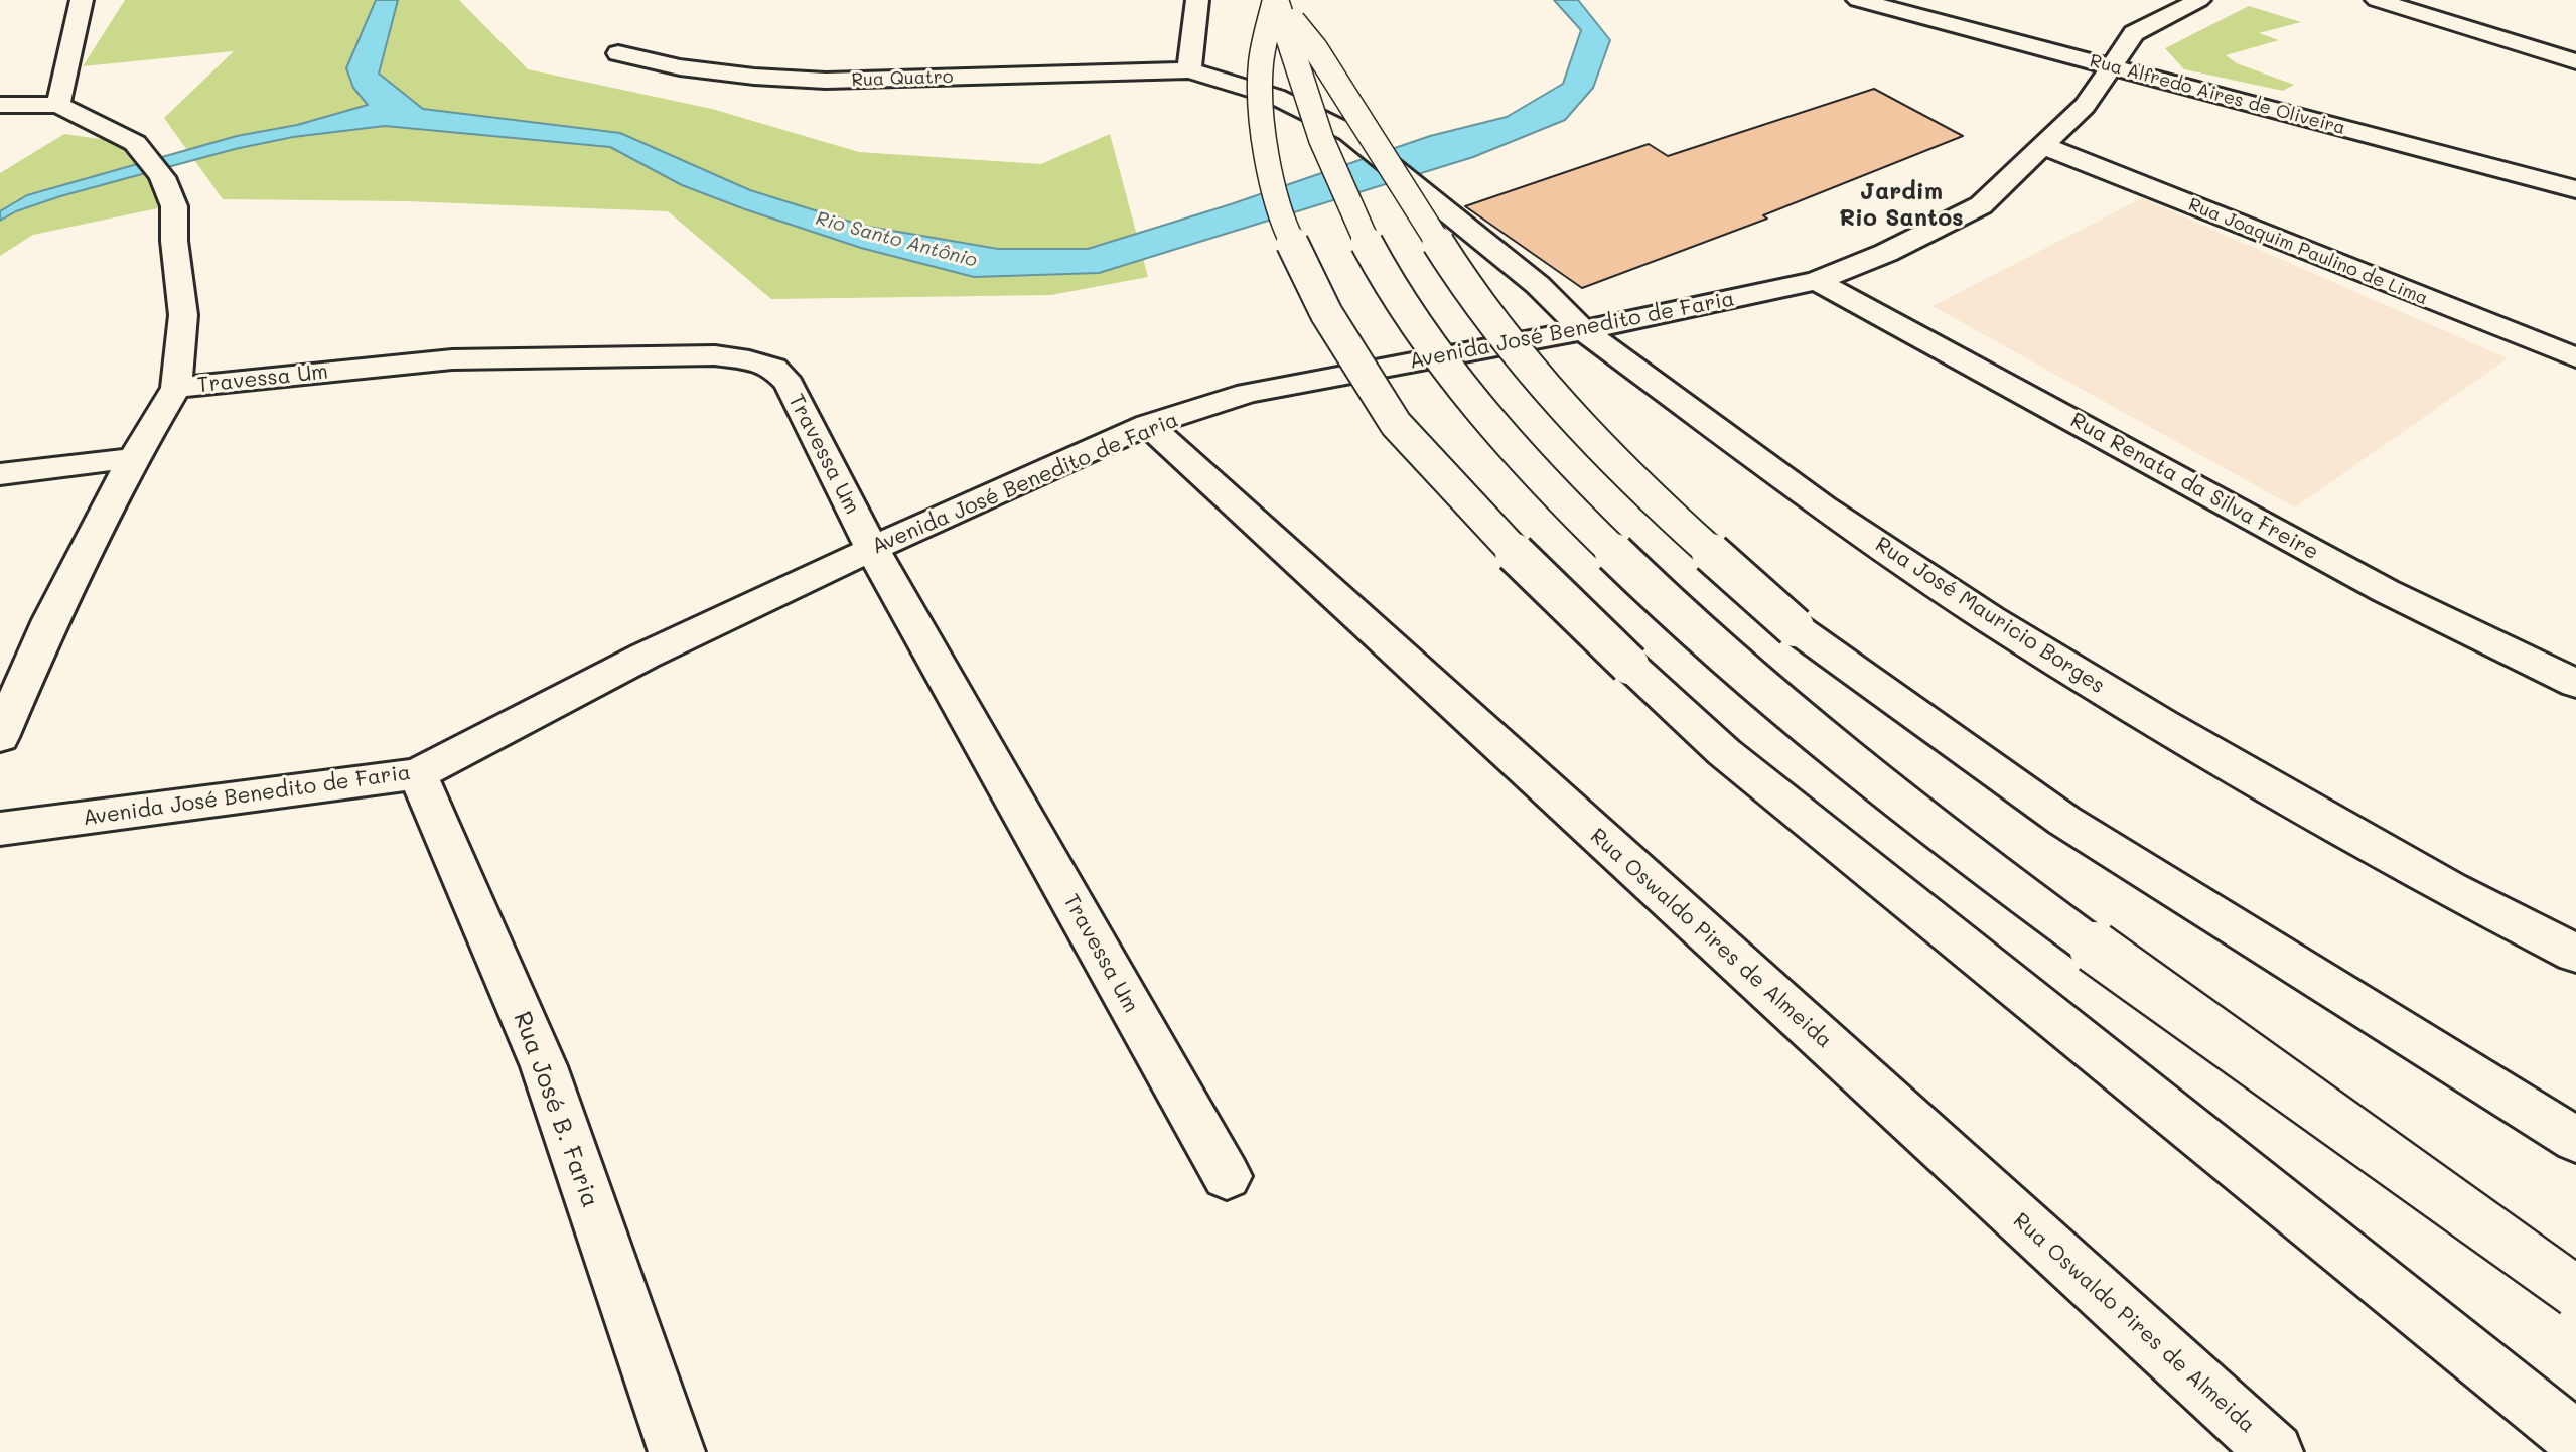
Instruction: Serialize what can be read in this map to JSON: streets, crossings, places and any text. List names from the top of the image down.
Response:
{
  "streets": {
    "main road": [
      "Rua Quatro",
      "Rua Alfredo Aires de Oliveira",
      "Rua Joaquim Paulino de Lima",
      "Avenida José Benedito de Faria",
      "Travessa Um",
      "Rua Renata da Silva Freire",
      "Rua José Mauricio Borges",
      "Rua Oswaldo Pires de Almeida",
      "Rua José B. Faria"
    ]
  },
  "crossings": [
    ["Rua Quatro", "Rua José Mauricio Borges"],
    ["Rua Alfredo Aires de Oliveira", "Avenida José Benedito de Faria"],
    ["Rua Joaquim Paulino de Lima", "Avenida José Benedito de Faria"],
    ["Avenida José Benedito de Faria", "Travessa Um"],
    ["Avenida José Benedito de Faria", "Rua Renata da Silva Freire"],
    ["Avenida José Benedito de Faria", "Rua José Mauricio Borges"],
    ["Avenida José Benedito de Faria", "Rua Oswaldo Pires de Almeida"],
    ["Avenida José Benedito de Faria", "Rua José B. Faria"]
  ],
  "districts": ["Jardim Rio Santos"],
  "water": ["Rio Santo Antônio"]
}
